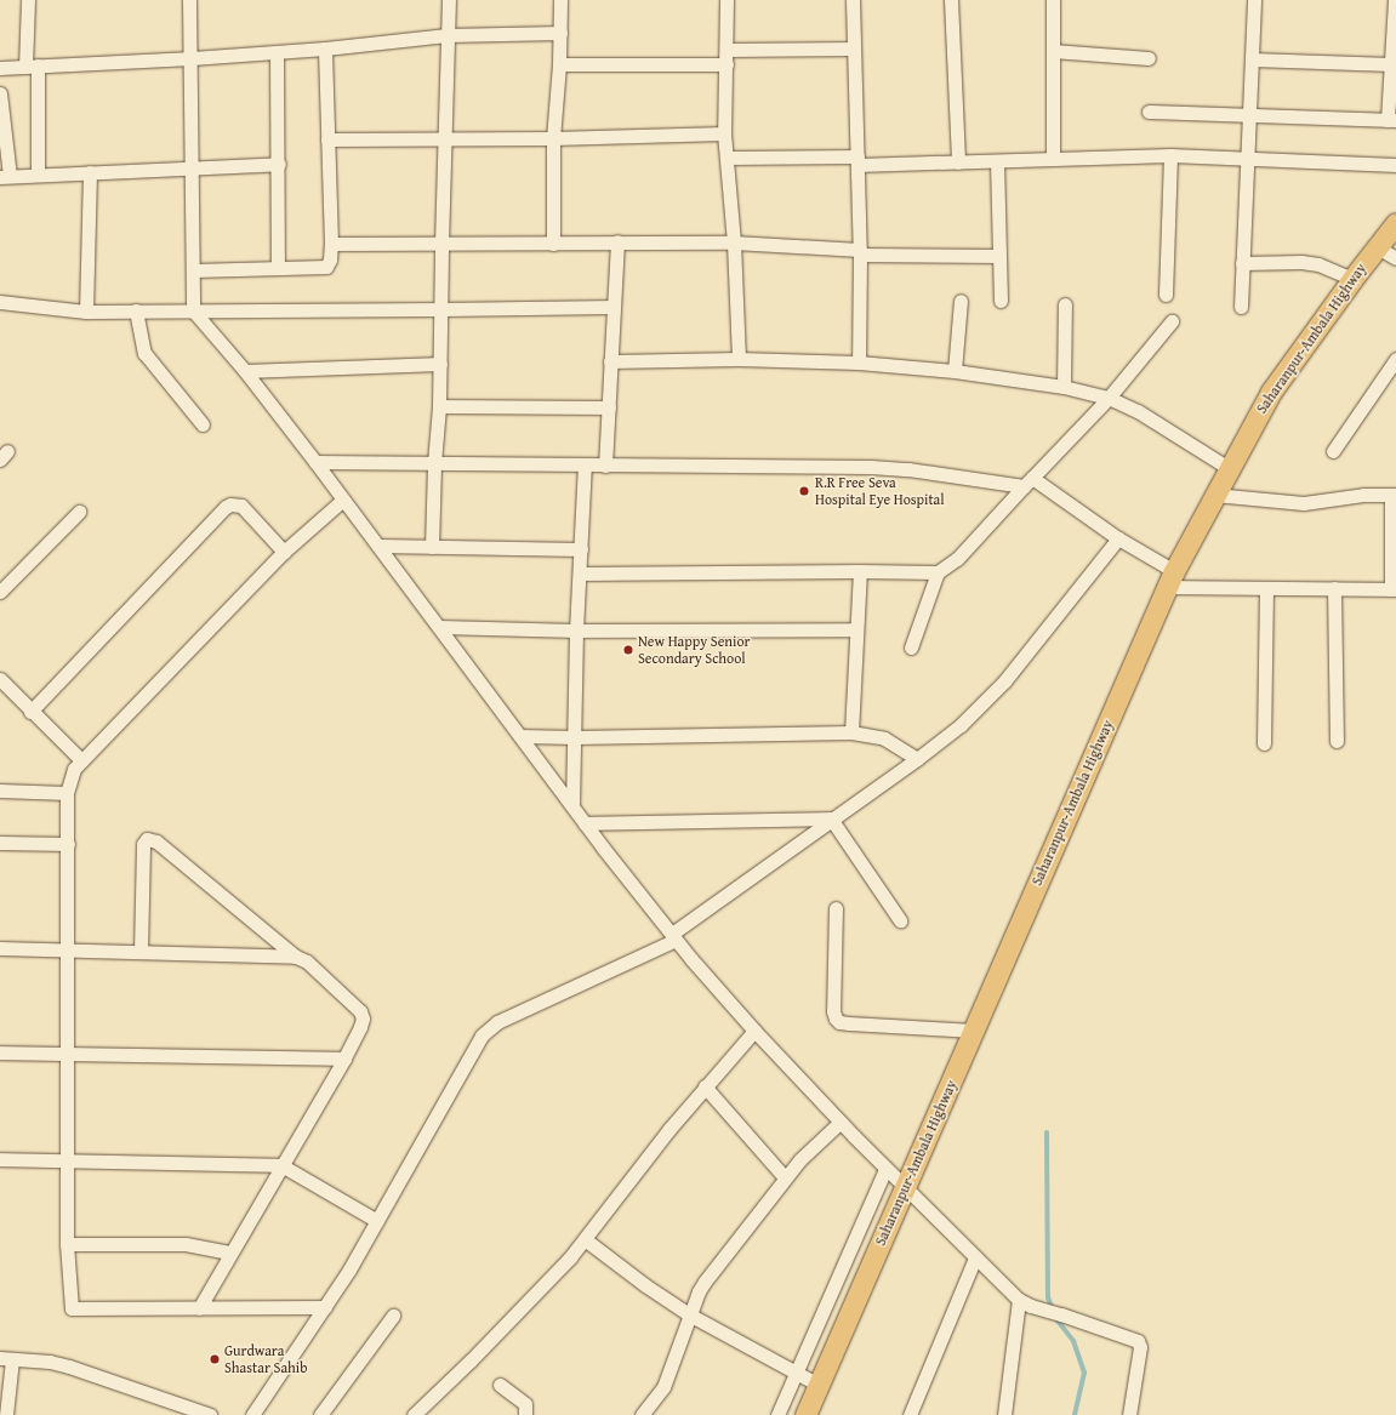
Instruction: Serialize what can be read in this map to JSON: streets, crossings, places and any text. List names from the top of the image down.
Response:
{
  "streets": {
    "main road": ["Saharanpur-Ambala Highway"]
  },
  "places": ["R.R Free Seva Hospital Eye Hospital", "New Happy Senior Secondary School", "Gurdwara Shastar Sahib"]
}
